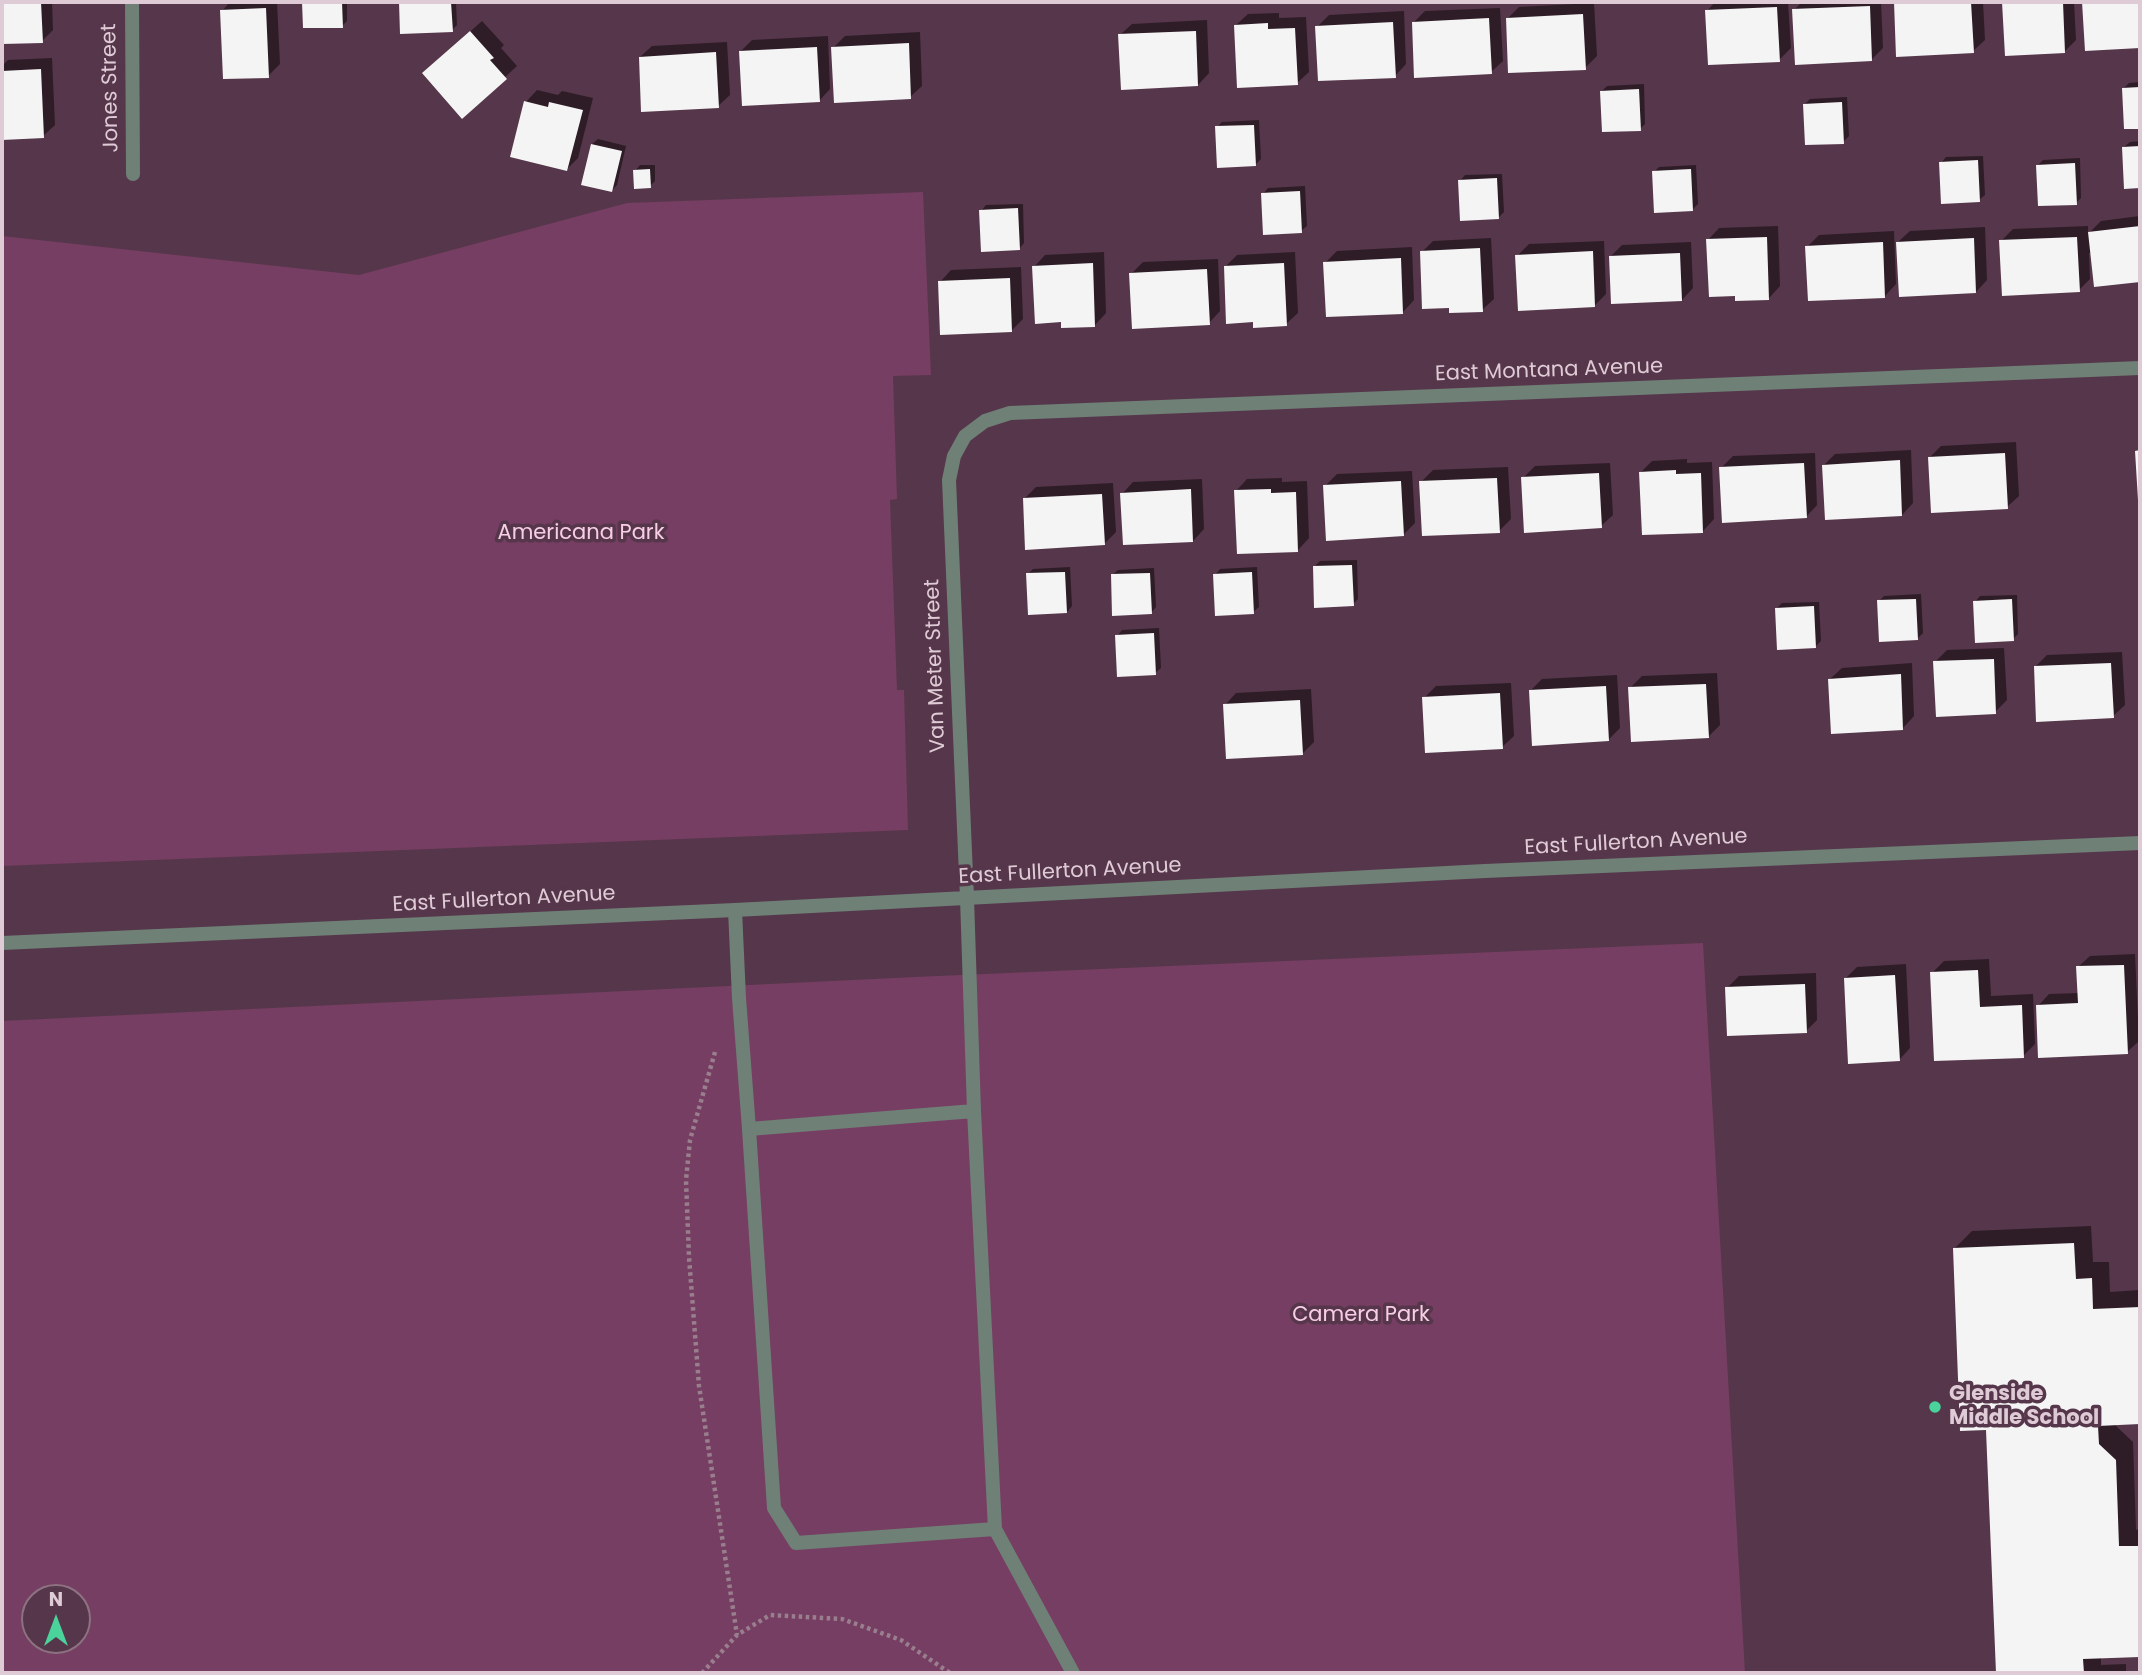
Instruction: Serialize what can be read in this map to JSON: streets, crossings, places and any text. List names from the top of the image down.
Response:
{
  "streets": {
    "street": [
      "Jones Street",
      "East Montana Avenue",
      "Van Meter Street",
      "East Fullerton Avenue"
    ]
  },
  "crossings": [
    ["East Montana Avenue", "Van Meter Street"],
    ["Van Meter Street", "East Fullerton Avenue"]
  ],
  "parks": ["Americana Park", "Camera Park"],
  "places": ["Glenside Middle School"],
  "north": "top"
}
